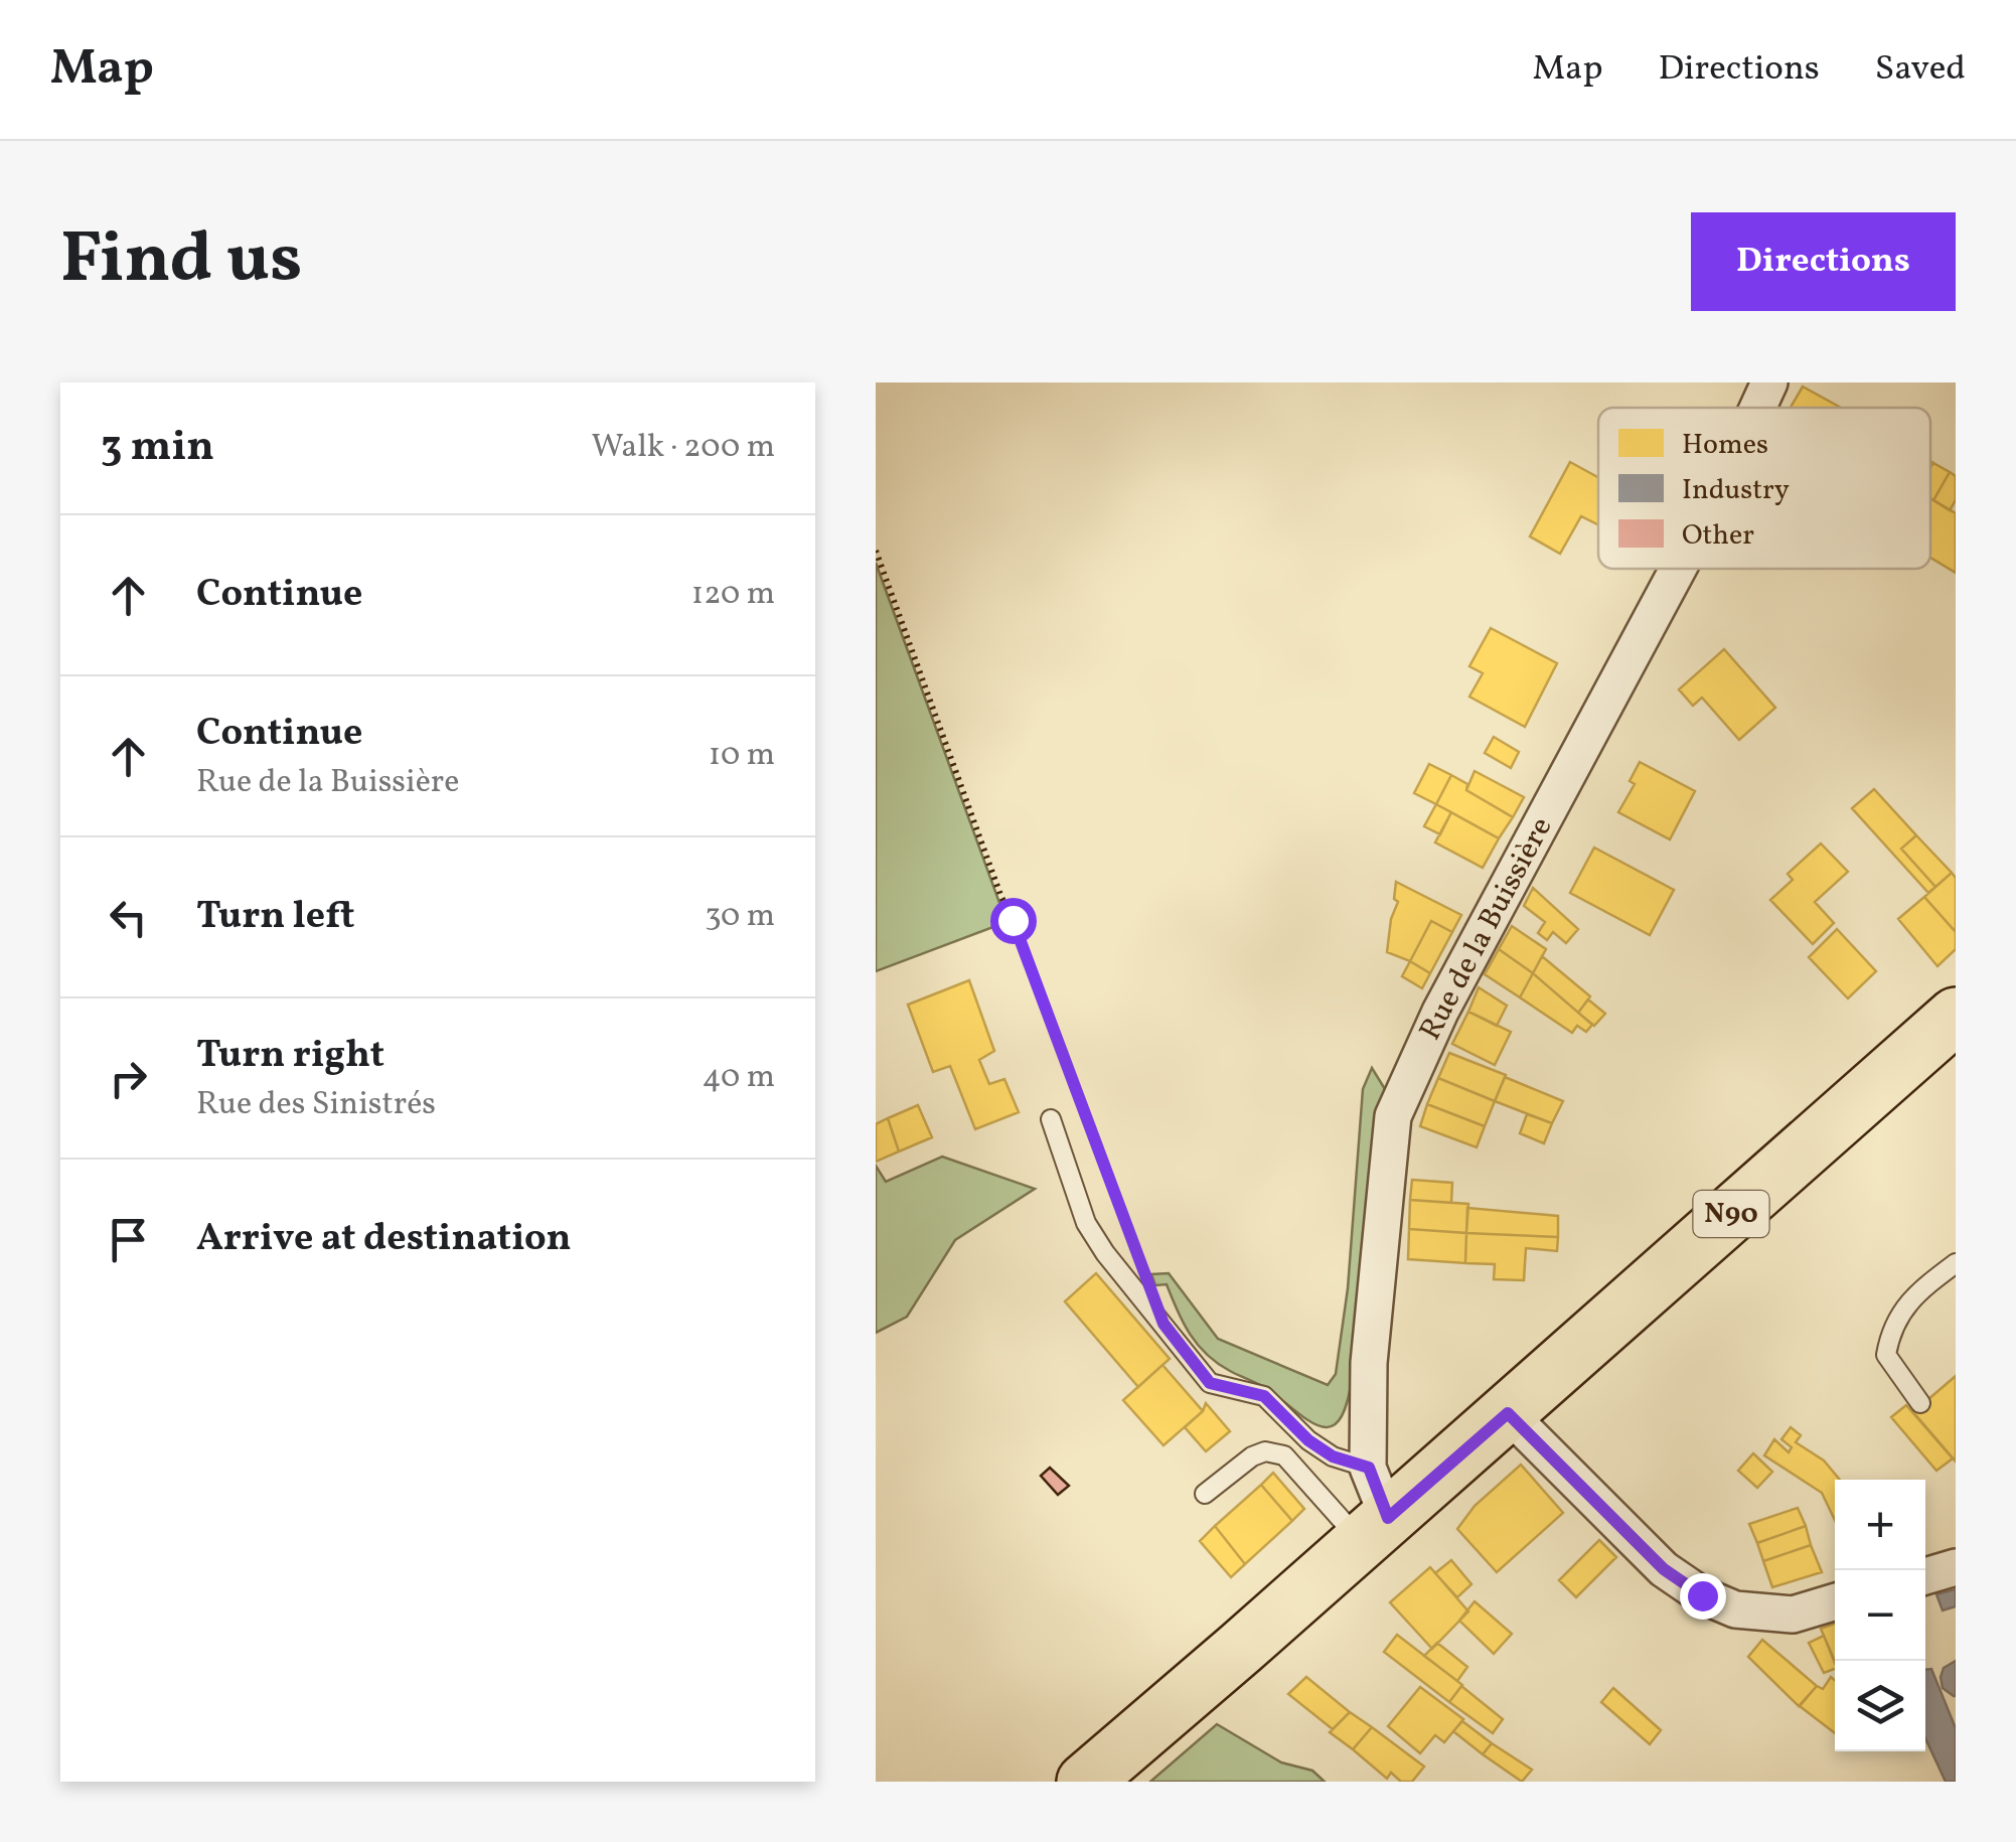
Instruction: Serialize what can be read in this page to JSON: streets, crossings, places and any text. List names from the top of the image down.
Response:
{
  "streets": {
    "main road": ["N90"],
    "street": ["Rue de la Buissière"]
  },
  "crossings": [
    ["Rue de la Buissière", "N90"]
  ],
  "legend": ["Homes", "Industry", "Other"],
  "page": {
    "header": "Map",
    "nav": ["Map", "Directions", "Saved"],
    "title": "Find us",
    "buttons": "Directions",
    "heading": ["3 min", "Walk · 200 m"],
    "list": [
      ["Continue", "120 m"],
      ["Continue", "Rue de la Buissière", "10 m"],
      ["Turn left", "30 m"],
      ["Turn right", "Rue des Sinistrés", "40 m"],
      "Arrive at destination"
    ],
    "map_buttons": ["+", "−"]
  }
}
